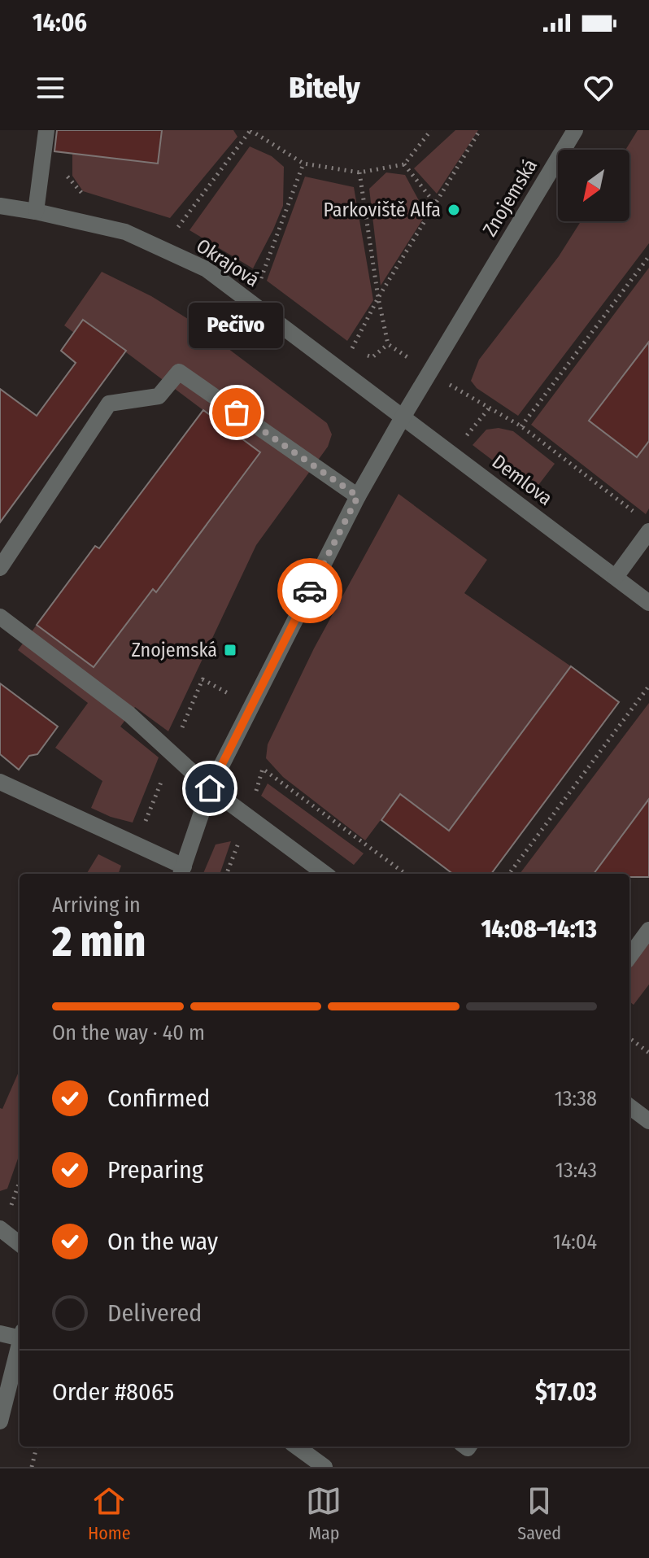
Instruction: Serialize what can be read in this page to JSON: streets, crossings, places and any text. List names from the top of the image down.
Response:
{
  "streets": {
    "street": ["Znojemská", "Okrajová", "Demlova"]
  },
  "crossings": [
    ["Znojemská", "Okrajová"],
    ["Znojemská", "Demlova"],
    ["Okrajová", "Demlova"]
  ],
  "places": {
    "other": ["Parkoviště Alfa", "Pečivo"],
    "transit": ["Znojemská"]
  },
  "north": "bottom left",
  "page": {
    "status": "14:06",
    "header": "Bitely",
    "bubble": "Pečivo",
    "heading": ["2 min", "Arriving in", "14:08–14:13"],
    "panel": ["Order #8065", "$17.03"],
    "bar": "On the way · 40 m",
    "list": [
      ["Confirmed", "13:38"],
      ["Preparing", "13:43"],
      ["On the way", "14:04"],
      "Delivered"
    ],
    "tabs": ["Home", "Map", "Saved"]
  }
}
